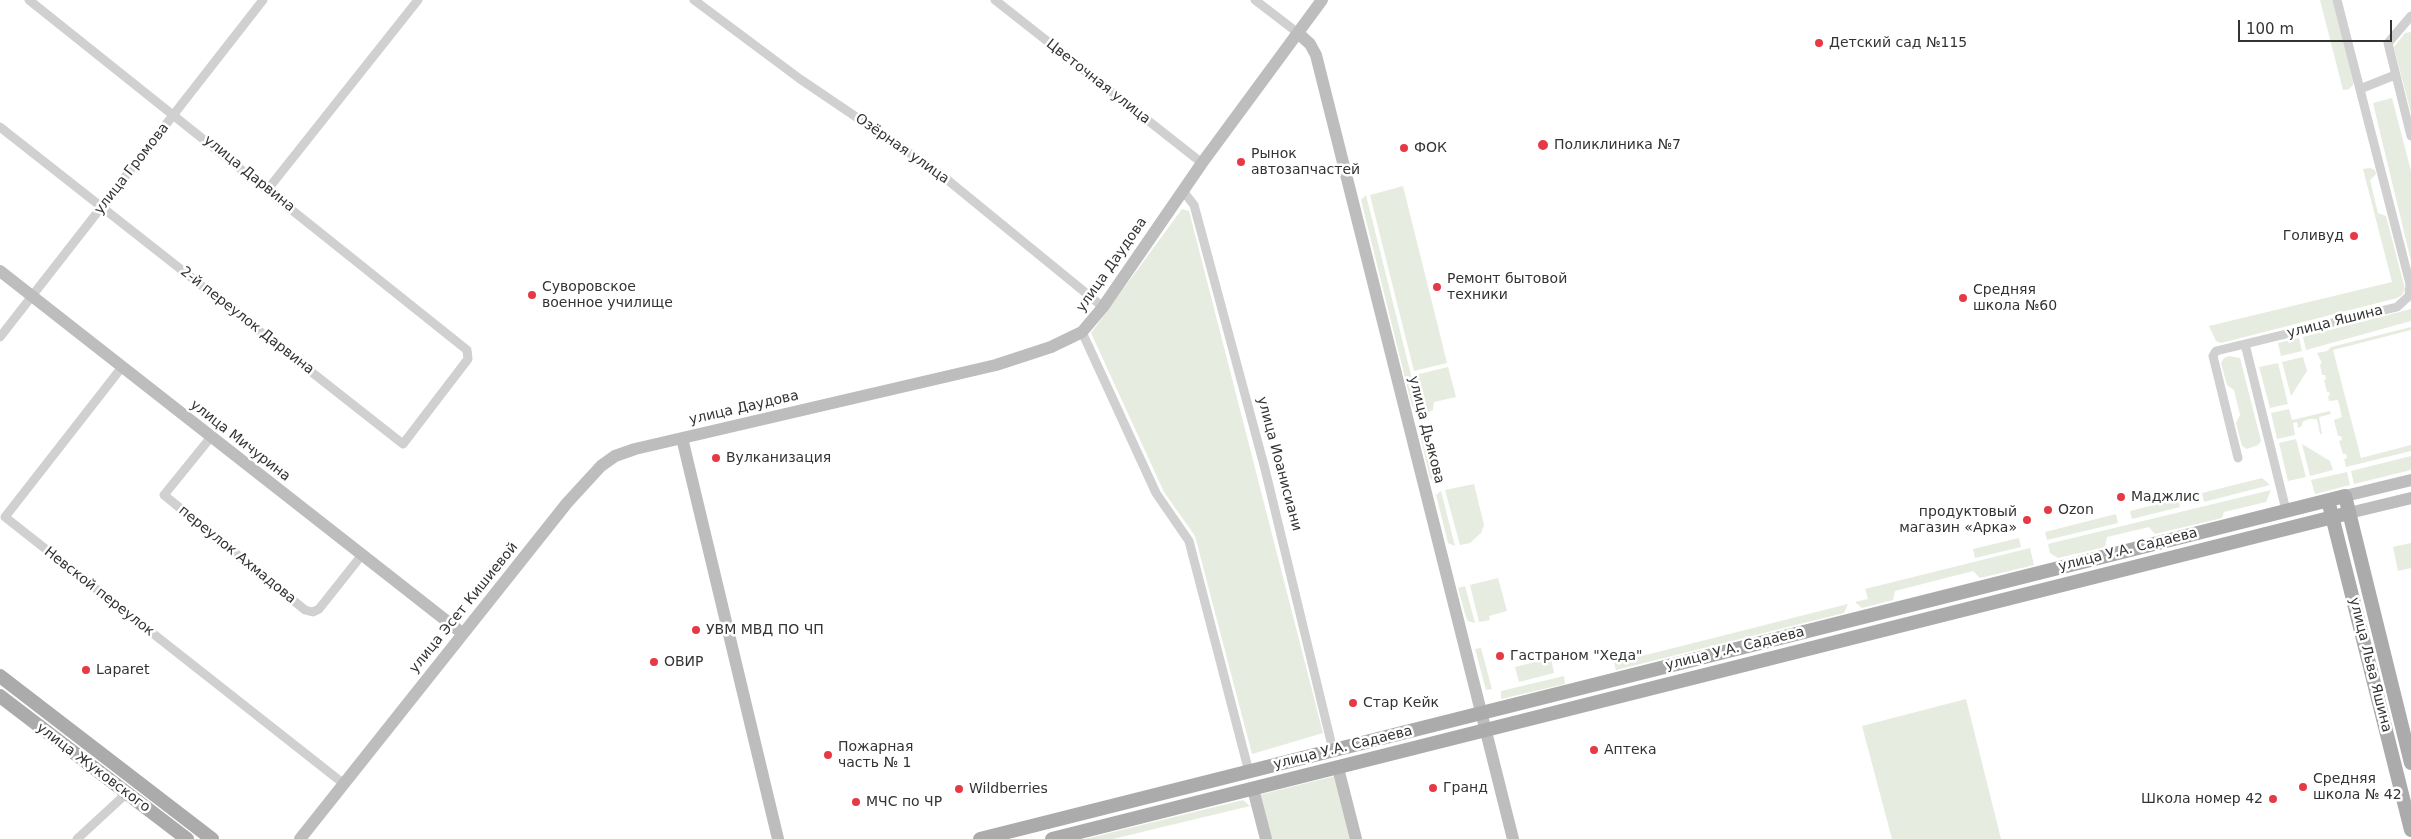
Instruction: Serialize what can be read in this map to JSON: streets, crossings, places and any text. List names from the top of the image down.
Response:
{
  "streets": {
    "main road": ["улица У.А. Садаева", "улица Льва Яшина", "улица Жуковского"],
    "street": [
      "Цветочная улица",
      "Озёрная улица",
      "улица Громова",
      "улица Дарвина",
      "улица Даудова",
      "2-й переулок Дарвина",
      "улица Яшина",
      "улица Дьякова",
      "улица Мичурина",
      "улица Иоанисиани",
      "переулок Ахмадова",
      "Невской переулок",
      "улица Эсет Кишиевой"
    ]
  },
  "crossings": [
    ["Цветочная улица", "улица Даудова"],
    ["Озёрная улица", "улица Даудова"],
    ["улица Громова", "улица Дарвина"],
    ["улица Громова", "2-й переулок Дарвина"],
    ["улица Громова", "улица Мичурина"],
    ["улица Дарвина", "2-й переулок Дарвина"],
    ["улица Даудова", "улица Дьякова"],
    ["улица Даудова", "улица Иоанисиани"],
    ["улица Даудова", "улица Эсет Кишиевой"],
    ["улица Дьякова", "улица У.А. Садаева"],
    ["улица Мичурина", "переулок Ахмадова"],
    ["улица Мичурина", "Невской переулок"],
    ["улица Мичурина", "улица Эсет Кишиевой"],
    ["улица Иоанисиани", "улица У.А. Садаева"],
    ["улица У.А. Садаева", "улица Льва Яшина"],
    ["Невской переулок", "улица Эсет Кишиевой"]
  ],
  "places": [
    "Детский сад №115",
    "Поликлиника №7",
    "ФОК",
    "Рынок автозапчастей",
    "Голивуд",
    "Ремонт бытовой техники",
    "Суворовское военное училище",
    "Средняя школа №60",
    "Вулканизация",
    "Маджлис",
    "Ozon",
    "продуктовый магазин «Арка»",
    "УВМ МВД ПО ЧП",
    "Гастраном \"Хеда\"",
    "ОВИР",
    "Laparet",
    "Стар Кейк",
    "Аптека",
    "Пожарная часть № 1",
    "Средняя школа № 42",
    "Гранд",
    "Wildberries",
    "Школа номер 42",
    "МЧС по ЧР"
  ],
  "scale_bar": "100 m"
}
